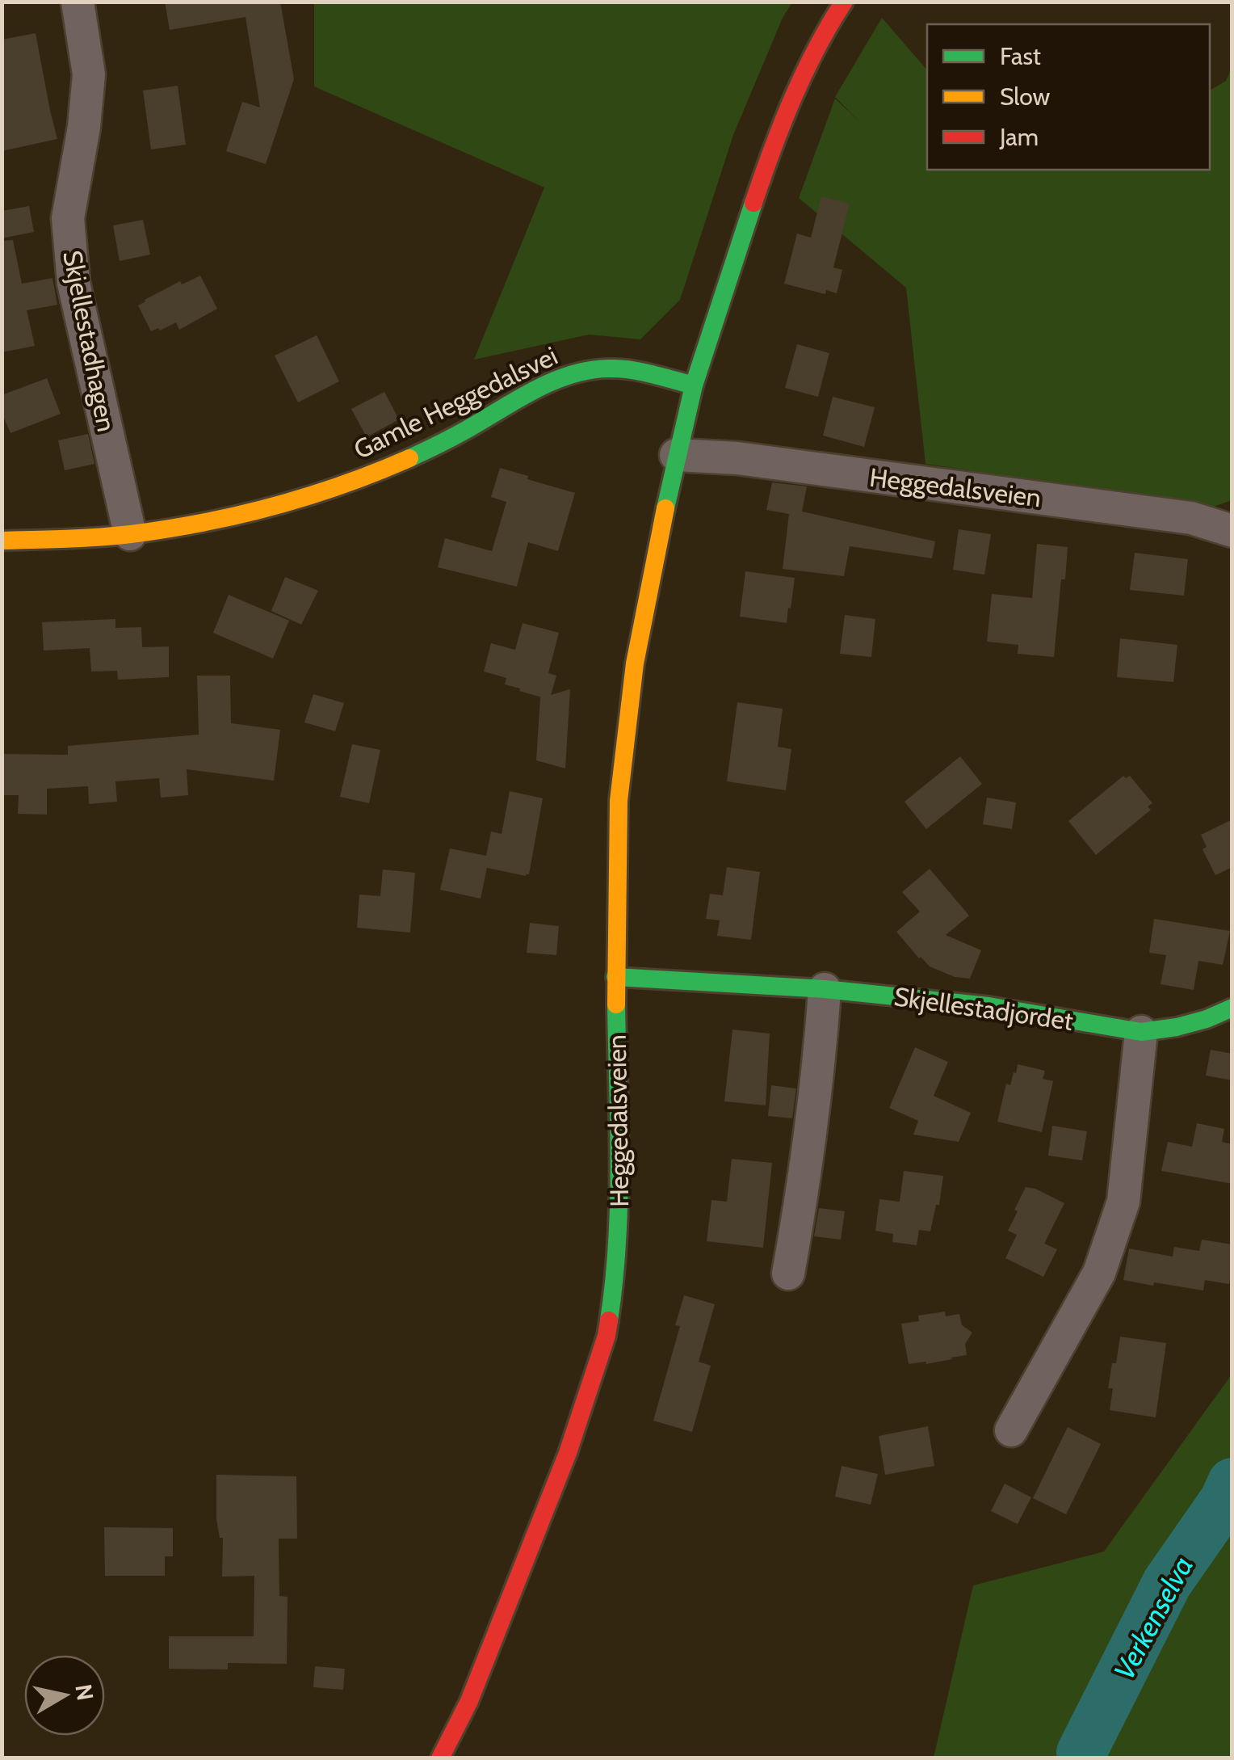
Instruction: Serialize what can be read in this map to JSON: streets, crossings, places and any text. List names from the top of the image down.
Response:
{
  "streets": {
    "main road": ["Gamle Heggedalsvei", "Heggedalsveien", "Skjellestadjordet"],
    "street": ["Skjellestadhagen"]
  },
  "crossings": [
    ["Skjellestadhagen", "Gamle Heggedalsvei"],
    ["Gamle Heggedalsvei", "Heggedalsveien"],
    ["Heggedalsveien", "Skjellestadjordet"]
  ],
  "water": ["Verkenselva"],
  "legend": ["Fast", "Slow", "Jam"],
  "north": "right"
}
